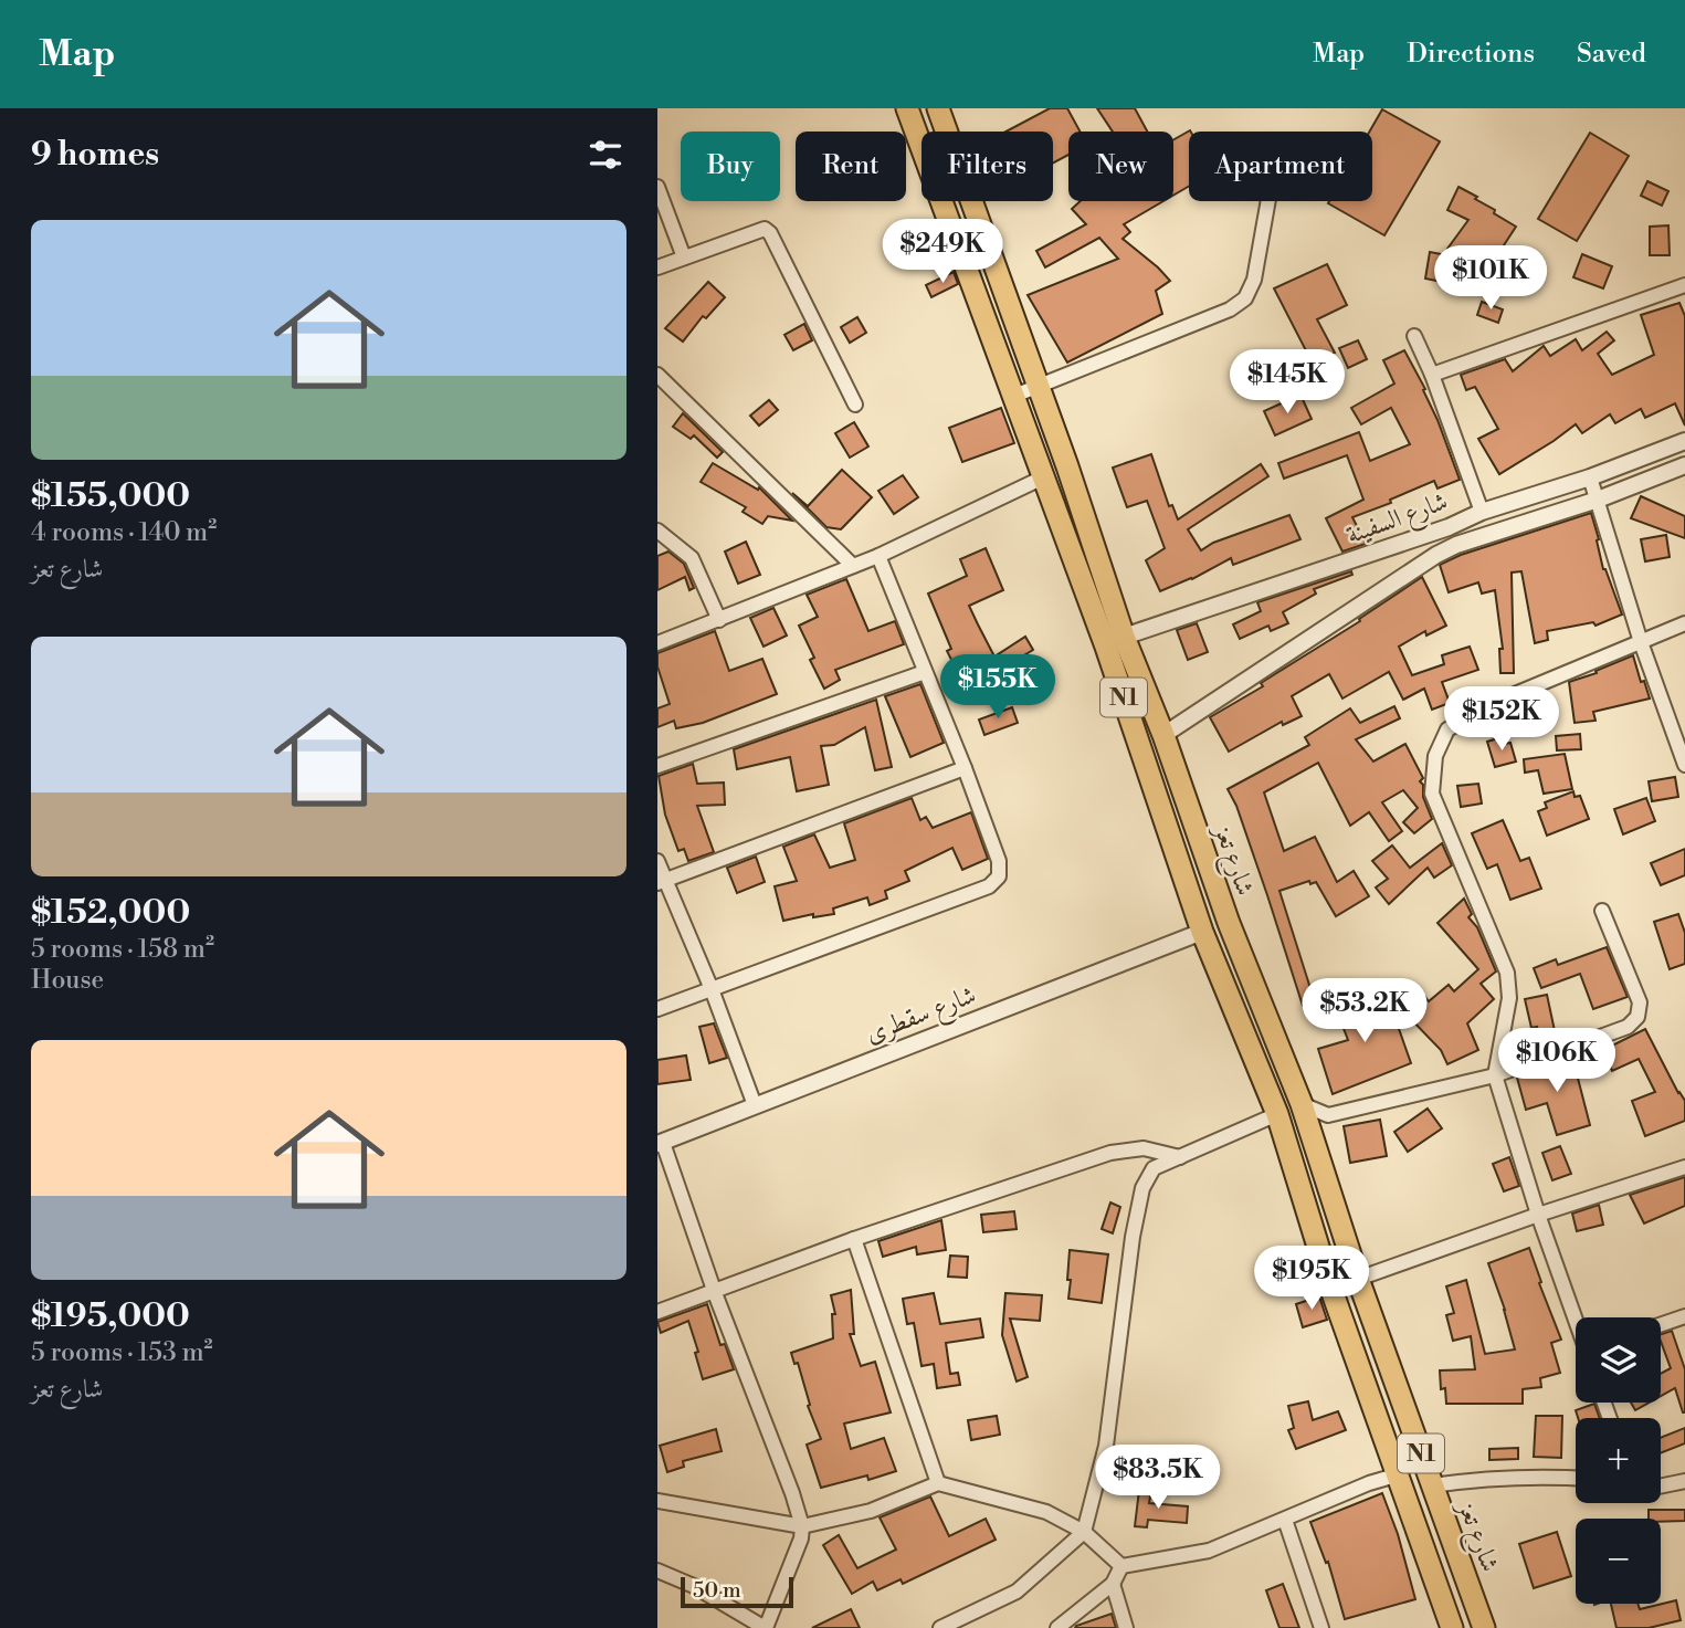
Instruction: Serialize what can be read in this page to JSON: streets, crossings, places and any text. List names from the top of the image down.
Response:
{
  "streets": {
    "highway": ["N1", "شارع تعز"],
    "street": ["شارع السفينة", "شارع سقطرى"]
  },
  "crossings": [
    ["شارع السفينة", "شارع تعز"],
    ["N1", "شارع سقطرى"]
  ],
  "scale_bar": "50 m",
  "page": {
    "header": "Map",
    "nav": ["Map", "Directions", "Saved"],
    "heading": "9 homes",
    "chip": [
      "Buy",
      "Rent",
      "Filters",
      "New",
      "Apartment"
    ],
    "list": [
      {
        "name": "$155,000",
        "note": "4 rooms · 140 m² · شارع تعز"
      },
      {
        "name": "$152,000",
        "note": "5 rooms · 158 m² · House"
      },
      {
        "name": "$195,000",
        "note": "5 rooms · 153 m² · شارع تعز"
      }
    ],
    "price": [
      "$249K",
      "$101K",
      "$145K",
      "$155K",
      "$152K",
      "$53.2K",
      "$106K",
      "$195K",
      "$83.5K"
    ],
    "map_buttons": ["+", "−"],
    "scale": "50 m"
  }
}
